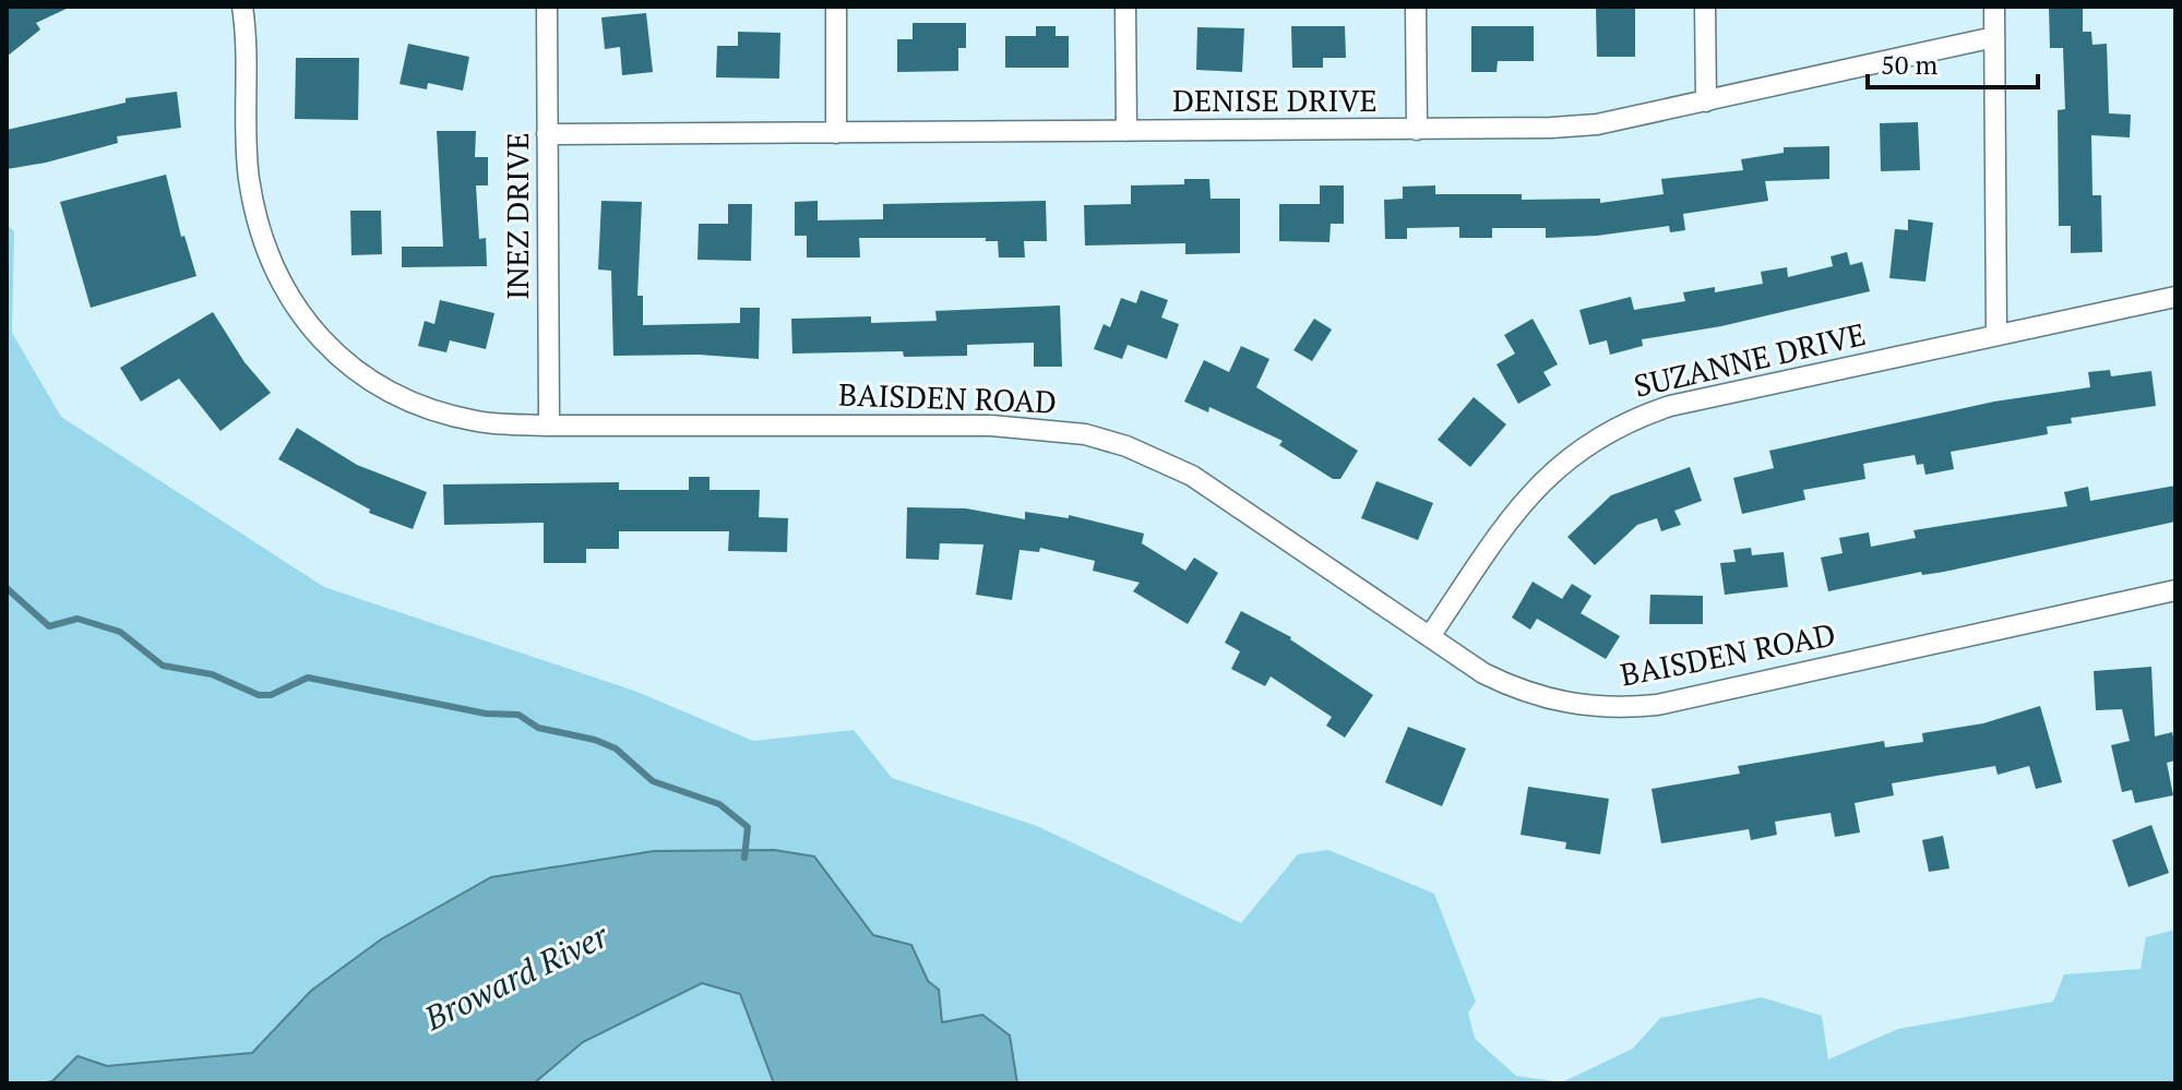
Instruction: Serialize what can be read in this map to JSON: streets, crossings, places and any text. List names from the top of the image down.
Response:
{
  "streets": {
    "street": [
      "DENISE DRIVE",
      "INEZ DRIVE",
      "SUZANNE DRIVE",
      "BAISDEN ROAD"
    ]
  },
  "crossings": [
    ["DENISE DRIVE", "INEZ DRIVE"],
    ["INEZ DRIVE", "BAISDEN ROAD"],
    ["SUZANNE DRIVE", "BAISDEN ROAD"]
  ],
  "water": ["Broward River"],
  "scale_bar": "50 m"
}
